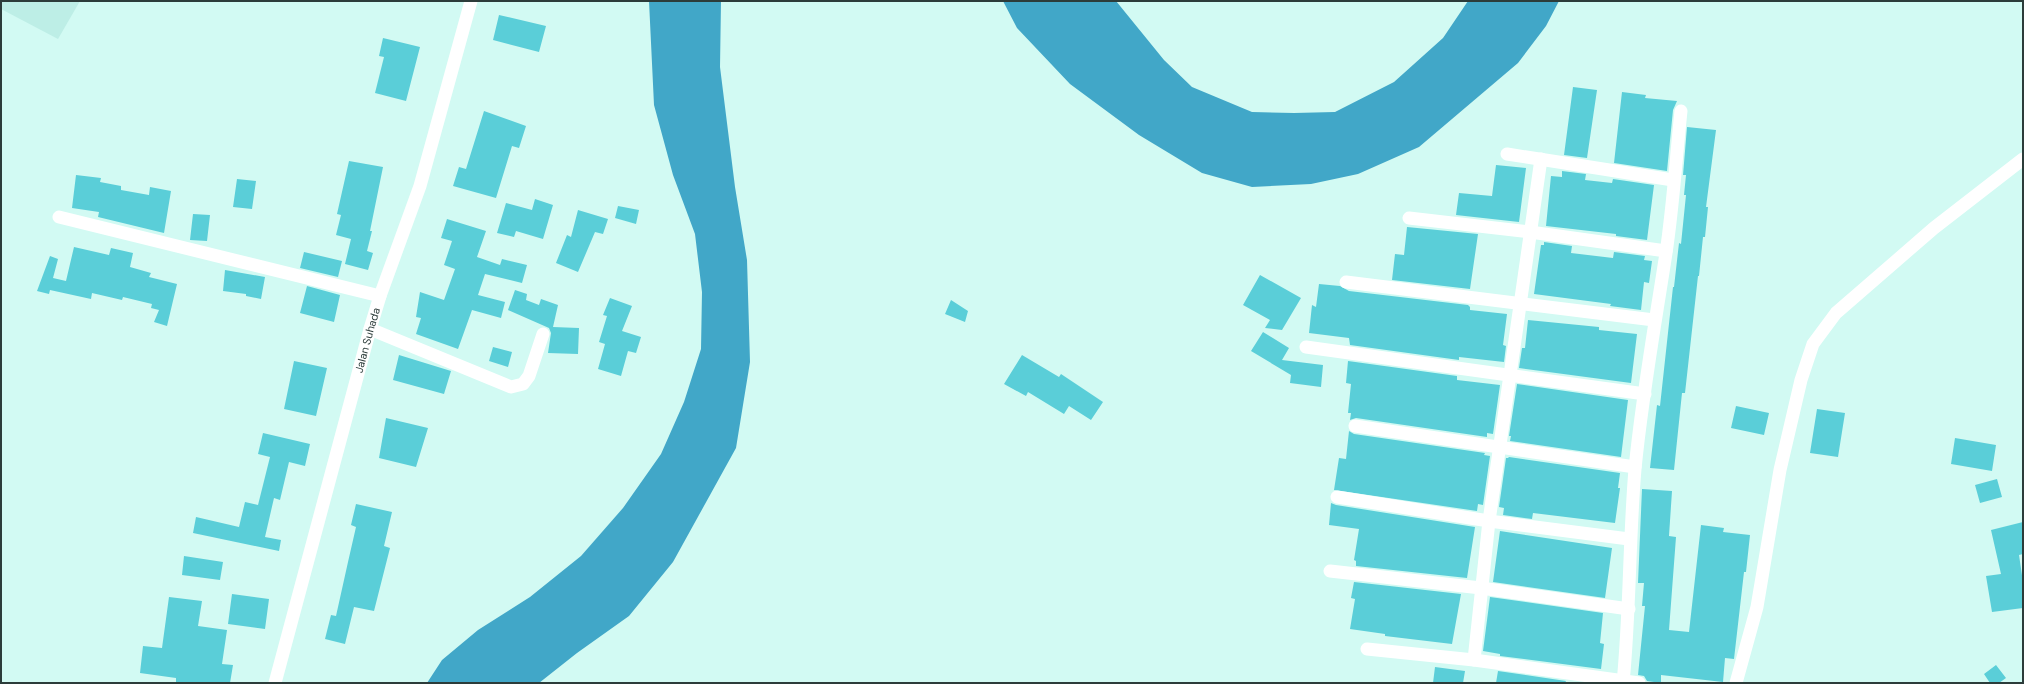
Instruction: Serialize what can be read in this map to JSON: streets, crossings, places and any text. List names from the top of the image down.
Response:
{
  "streets": {
    "street": ["Jalan Suhada"]
  }
}
